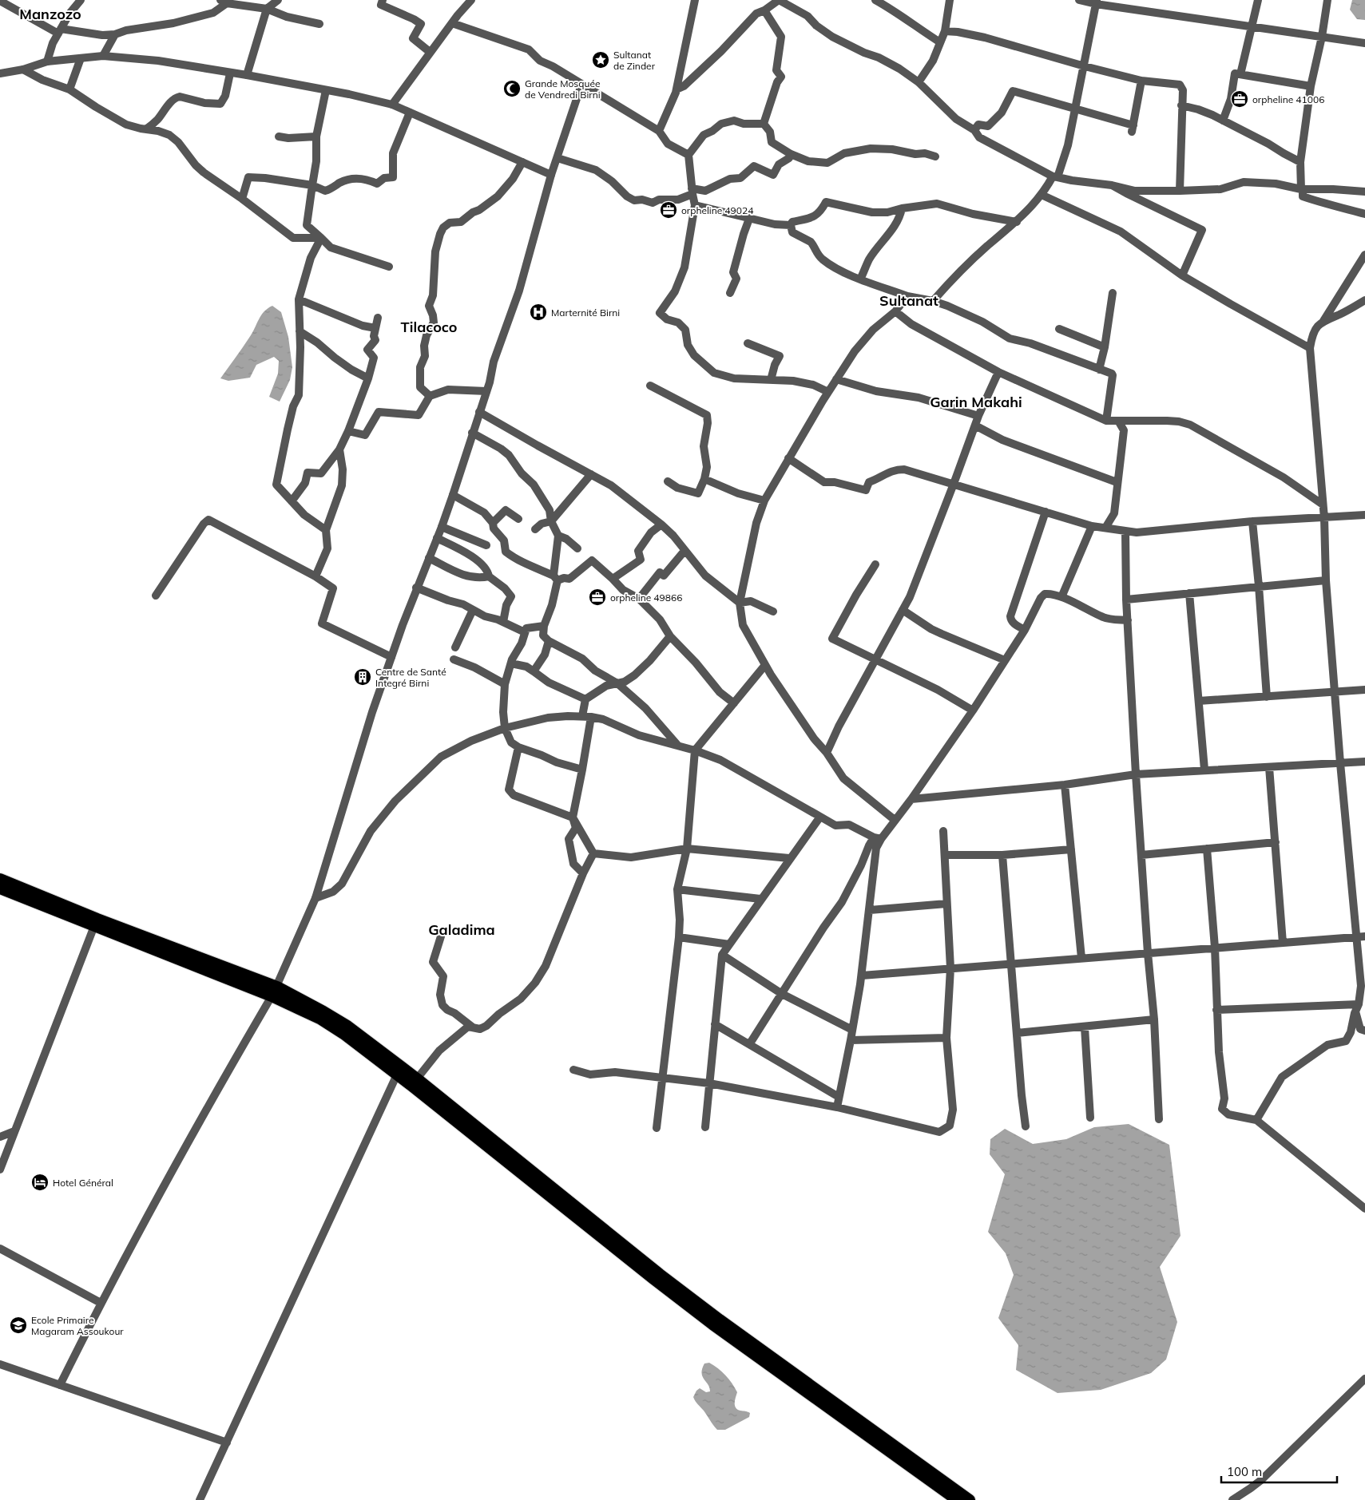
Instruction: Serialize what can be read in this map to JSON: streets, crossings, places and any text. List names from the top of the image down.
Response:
{
  "districts": [
    "Manzozo",
    "Sultanat",
    "Tilacoco",
    "Garin Makahi",
    "Galadima"
  ],
  "places": {
    "place": ["Sultanat de Zinder"],
    "mosque": ["Grande Mosquée de Vendredi Birni"],
    "office": ["orpheline 41006", "orpheline 49024", "orpheline 49866"],
    "hospital": ["Marternité Birni"],
    "building": ["Centre de Santé Integré Birni"],
    "hotel": ["Hotel Général"],
    "school or university": ["Ecole Primaire Magaram Assoukour"]
  },
  "scale_bar": "100 m"
}
